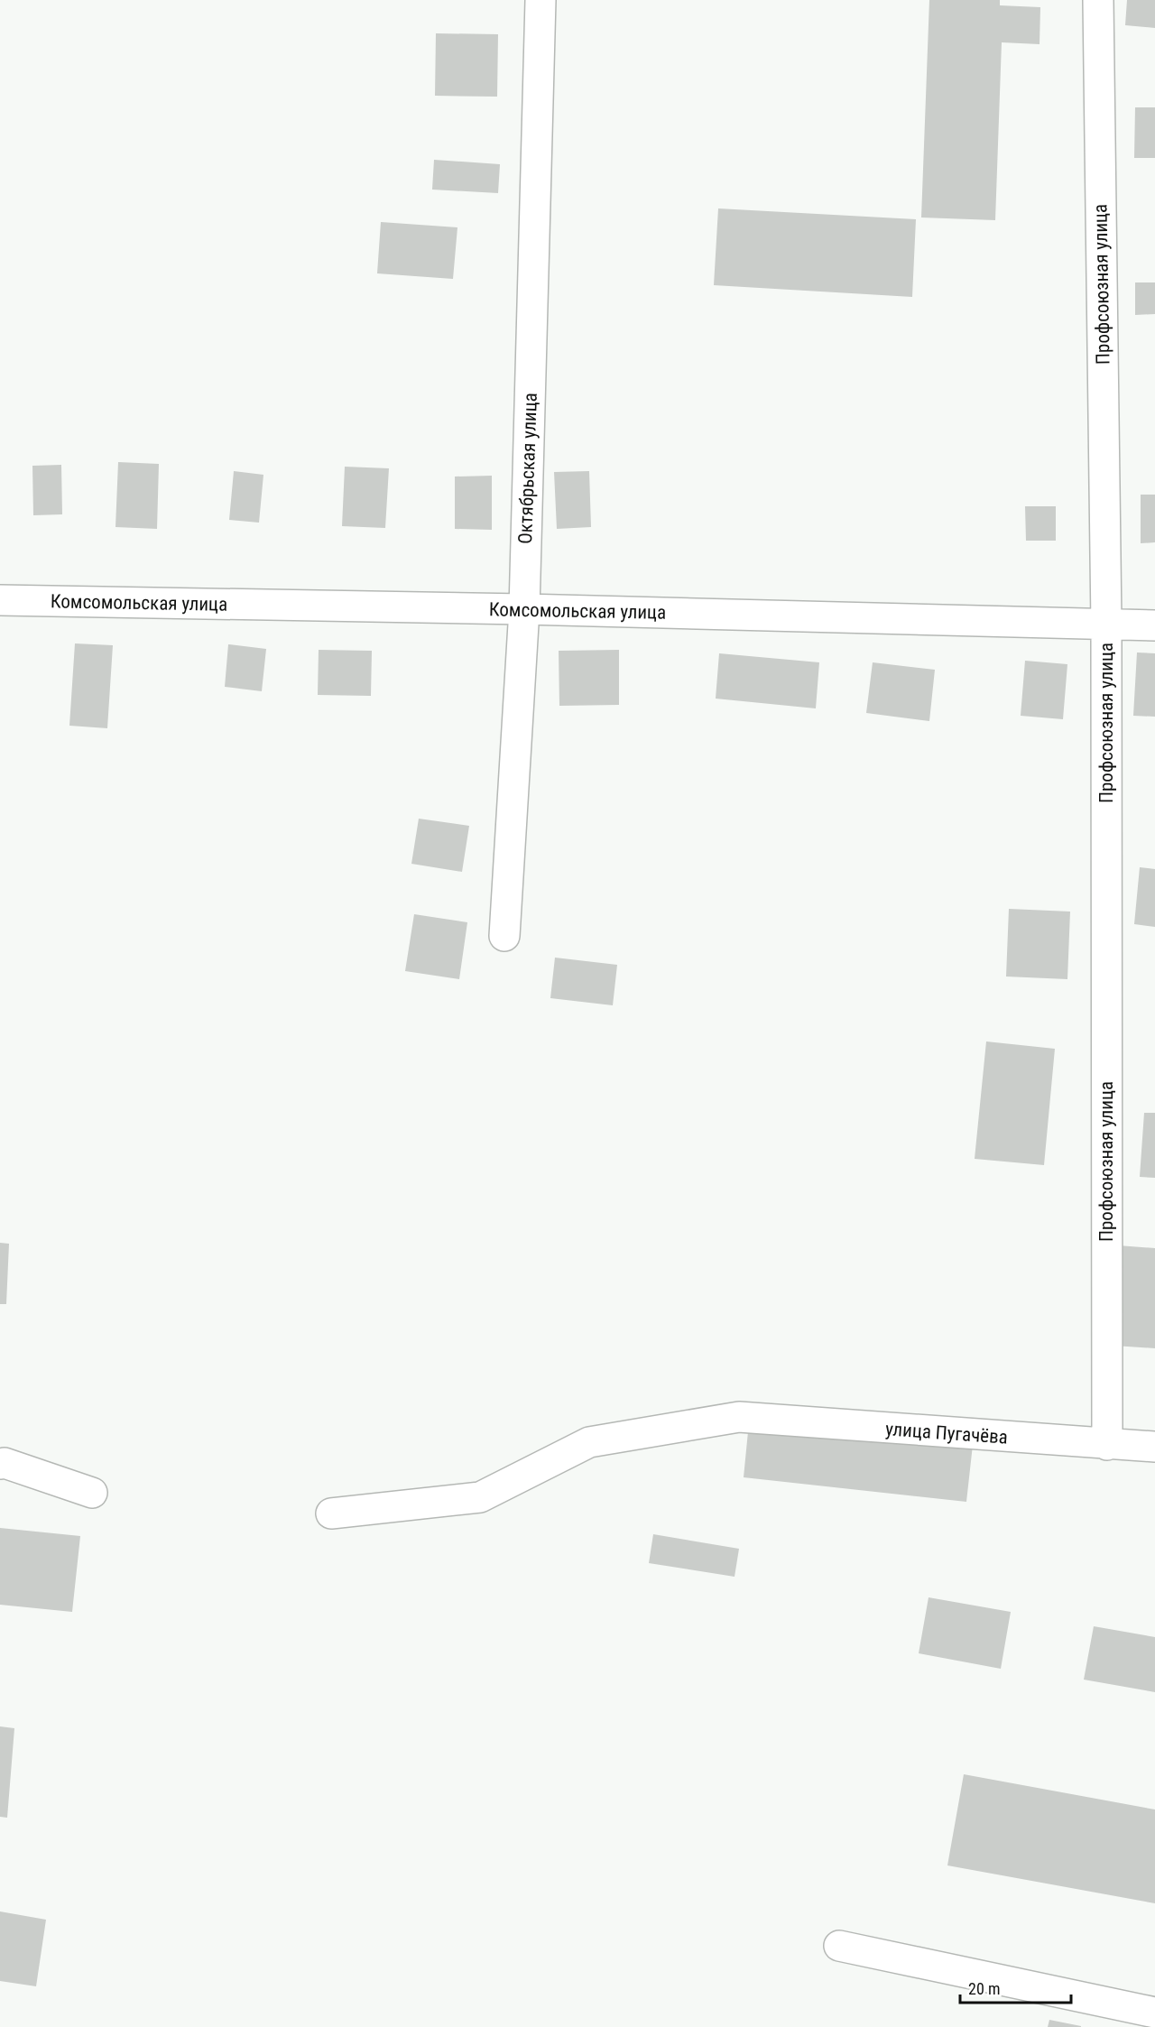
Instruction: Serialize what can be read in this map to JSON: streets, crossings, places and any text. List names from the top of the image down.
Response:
{
  "streets": {
    "street": [
      "Профсоюзная улица",
      "Октябрьская улица",
      "Комсомольская улица",
      "улица Пугачёва"
    ]
  },
  "crossings": [
    ["Профсоюзная улица", "Комсомольская улица"],
    ["Профсоюзная улица", "улица Пугачёва"],
    ["Октябрьская улица", "Комсомольская улица"]
  ],
  "scale_bar": "20 m"
}
